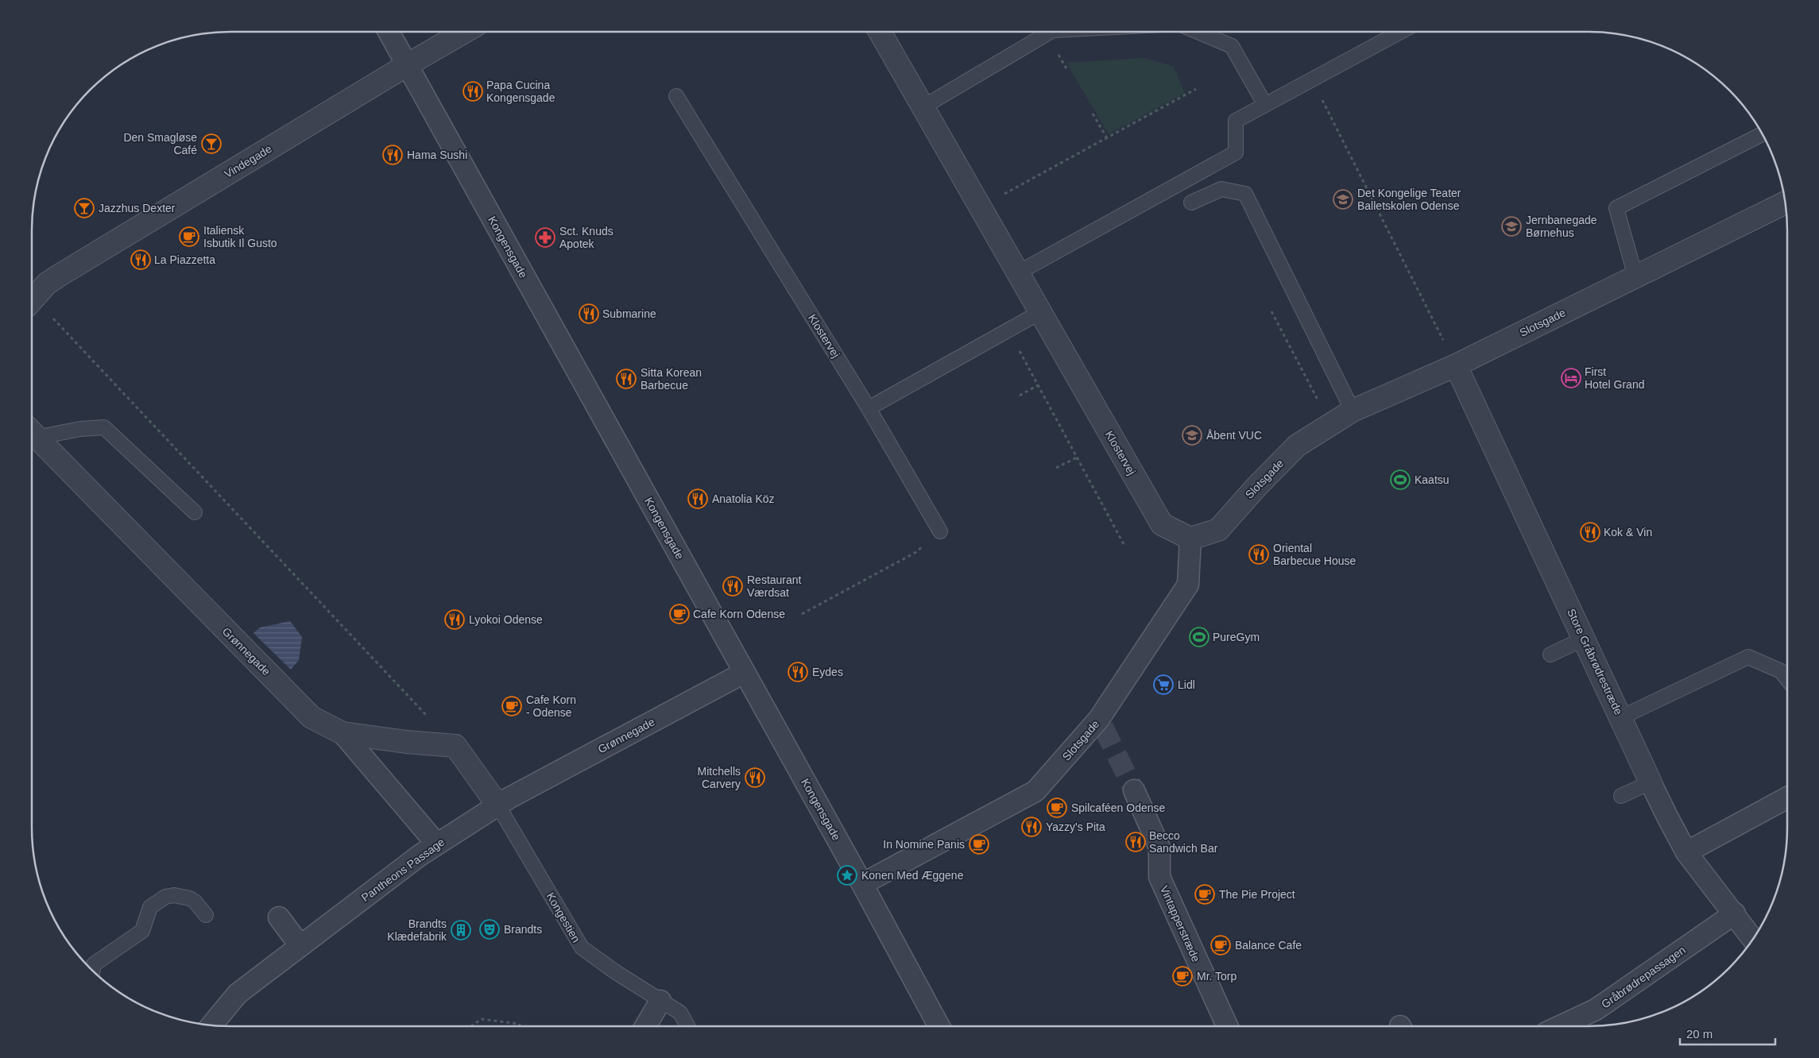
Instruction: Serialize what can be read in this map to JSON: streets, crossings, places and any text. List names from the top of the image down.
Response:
{
  "streets": {
    "street": [
      "Vindegade",
      "Kongensgade",
      "Slotsgade",
      "Klostervej",
      "Grønnegade",
      "Store Gråbrødrestræde",
      "Pantheons Passage",
      "Vintapperstræde",
      "Gråbrødrepassagen"
    ],
    "lane": ["Kongestien"]
  },
  "crossings": [
    ["Vindegade", "Kongensgade"],
    ["Kongensgade", "Slotsgade"],
    ["Kongensgade", "Grønnegade"],
    ["Slotsgade", "Klostervej"],
    ["Slotsgade", "Store Gråbrødrestræde"],
    ["Grønnegade", "Pantheons Passage"],
    ["Grønnegade", "Kongestien"],
    ["Store Gråbrødrestræde", "Gråbrødrepassagen"],
    ["Pantheons Passage", "Kongestien"]
  ],
  "places": {
    "restaurant": [
      "Papa Cucina Kongensgade",
      "Hama Sushi",
      "La Piazzetta",
      "Submarine",
      "Sitta Korean Barbecue",
      "Anatolia Köz",
      "Kok & Vin",
      "Oriental Barbecue House",
      "Restaurant Værdsat",
      "Lyokoi Odense",
      "Eydes",
      "Mitchells Carvery",
      "Yazzy's Pita",
      "Becco Sandwich Bar"
    ],
    "bar": ["Den Smagløse Café", "Jazzhus Dexter"],
    "school or university": ["Det Kongelige Teater Balletskolen Odense", "Jernbanegade Børnehus", "Åbent VUC"],
    "cafe": [
      "Italiensk Isbutik Il Gusto",
      "Cafe Korn Odense",
      "Cafe Korn - Odense",
      "Spilcaféen Odense",
      "In Nomine Panis",
      "The Pie Project",
      "Balance Cafe",
      "Mr. Torp"
    ],
    "pharmacy": ["Sct. Knuds Apotek"],
    "hotel": ["First Hotel Grand"],
    "sports": ["Kaatsu", "PureGym"],
    "supermarket": ["Lidl"],
    "place": ["Konen Med Æggene"],
    "theatre": ["Brandts"],
    "building": ["Brandts Klædefabrik"]
  },
  "scale_bar": "20 m"
}
